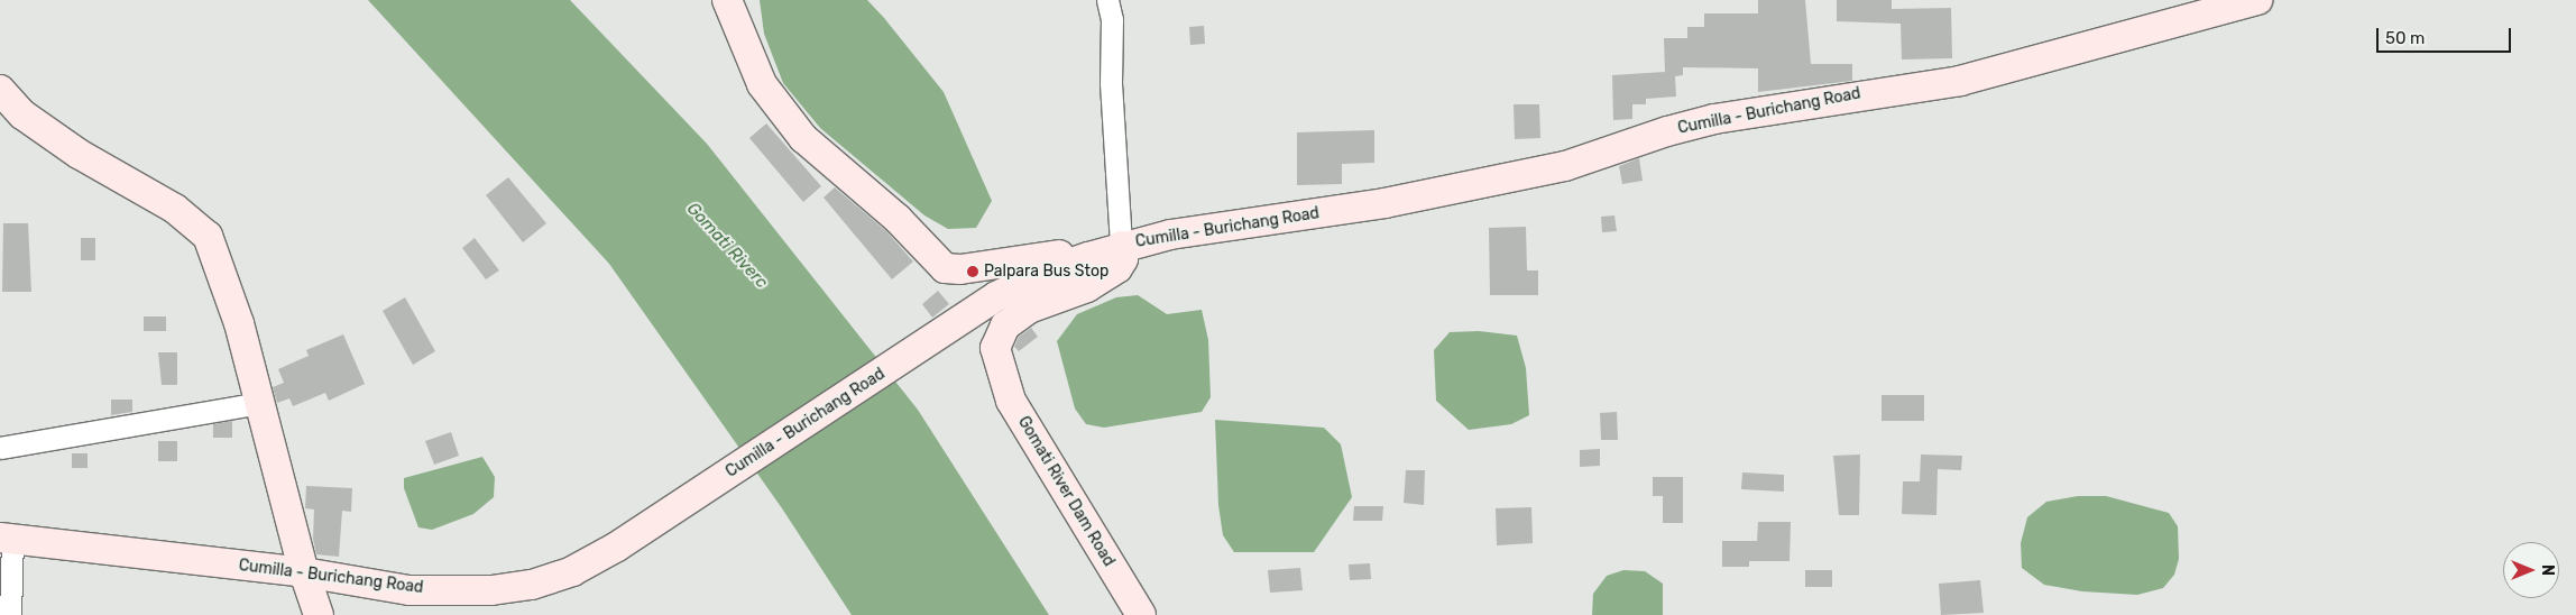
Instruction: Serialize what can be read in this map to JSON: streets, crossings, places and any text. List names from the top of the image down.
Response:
{
  "streets": {
    "main road": ["Cumilla - Burichang Road", "Gomati River Dam Road"]
  },
  "crossings": [
    ["Cumilla - Burichang Road", "Gomati River Dam Road"]
  ],
  "water": ["Gomati Riverc"],
  "places": ["Palpara Bus Stop"],
  "scale_bar": "50 m",
  "north": "right"
}
